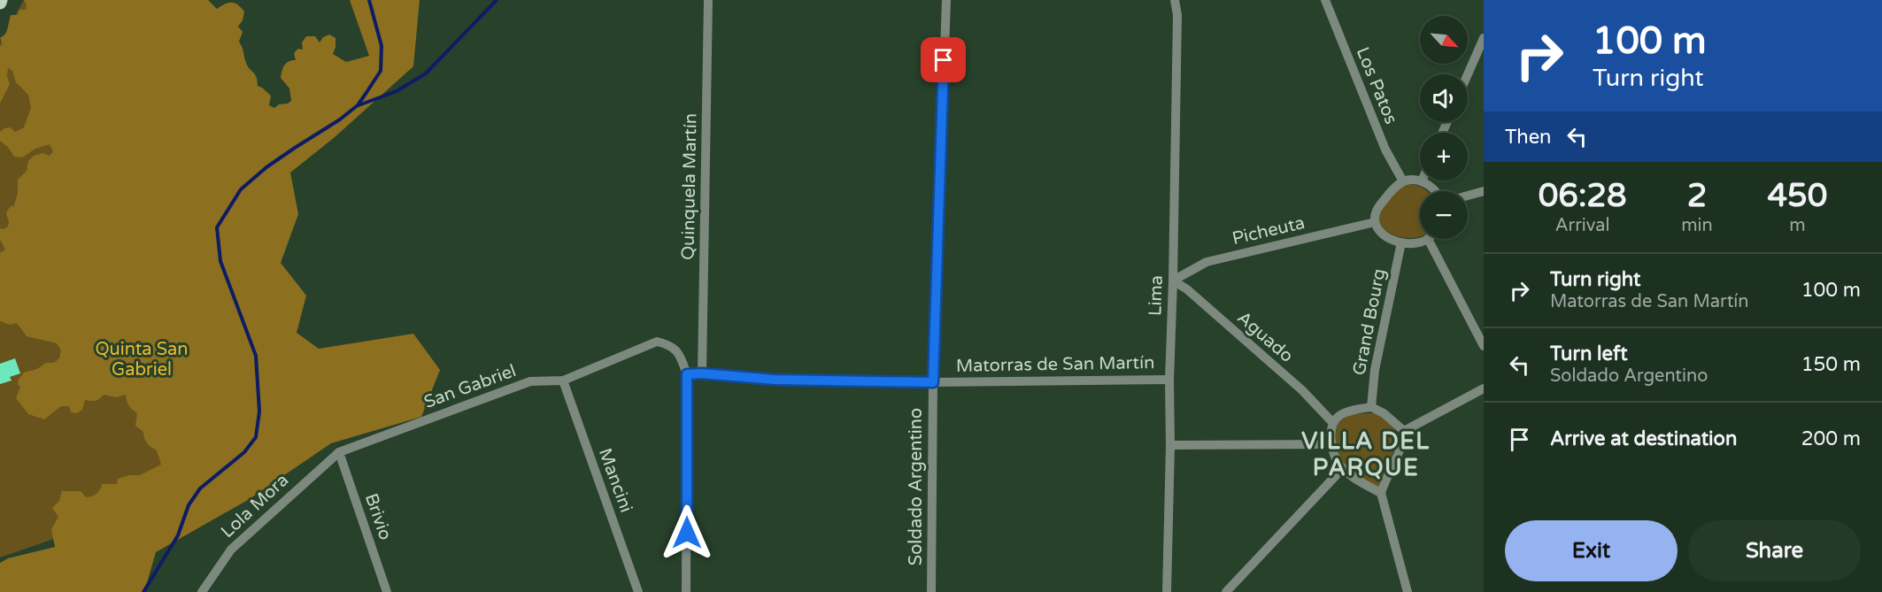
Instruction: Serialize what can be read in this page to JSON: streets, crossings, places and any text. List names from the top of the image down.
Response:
{
  "streets": {
    "street": [
      "Los Patos",
      "Quinquela Martín",
      "Picheuta",
      "Lima",
      "Grand Bourg",
      "Aguado",
      "Matorras de San Martín",
      "San Gabriel",
      "Mancini",
      "Soldado Argentino",
      "Lola Mora",
      "Brivio"
    ]
  },
  "crossings": [
    ["Quinquela Martín", "Matorras de San Martín"],
    ["Picheuta", "Lima"],
    ["Picheuta", "Aguado"],
    ["Lima", "Aguado"],
    ["Lima", "Matorras de San Martín"],
    ["Grand Bourg", "Aguado"],
    ["Matorras de San Martín", "San Gabriel"],
    ["Matorras de San Martín", "Soldado Argentino"],
    ["San Gabriel", "Mancini"],
    ["San Gabriel", "Lola Mora"],
    ["San Gabriel", "Brivio"],
    ["Lola Mora", "Brivio"]
  ],
  "districts": ["VILLA DEL PARQUE"],
  "parks": ["Quinta San Gabriel"],
  "north": "bottom right",
  "page": {
    "turn": ["100 m", "Turn right"],
    "map_buttons": ["+", "−"],
    "then": "Then",
    "eta": [
      "06:28",
      "Arrival",
      "2",
      "min",
      "450",
      "m"
    ],
    "list": [
      {
        "name": "Turn right",
        "note": "Matorras de San Martín",
        "value": "100 m"
      },
      {
        "name": "Turn left",
        "note": "Soldado Argentino",
        "value": "150 m"
      },
      {
        "name": "Arrive at destination",
        "value": "200 m"
      }
    ],
    "buttons": ["Exit", "Share"]
  }
}
